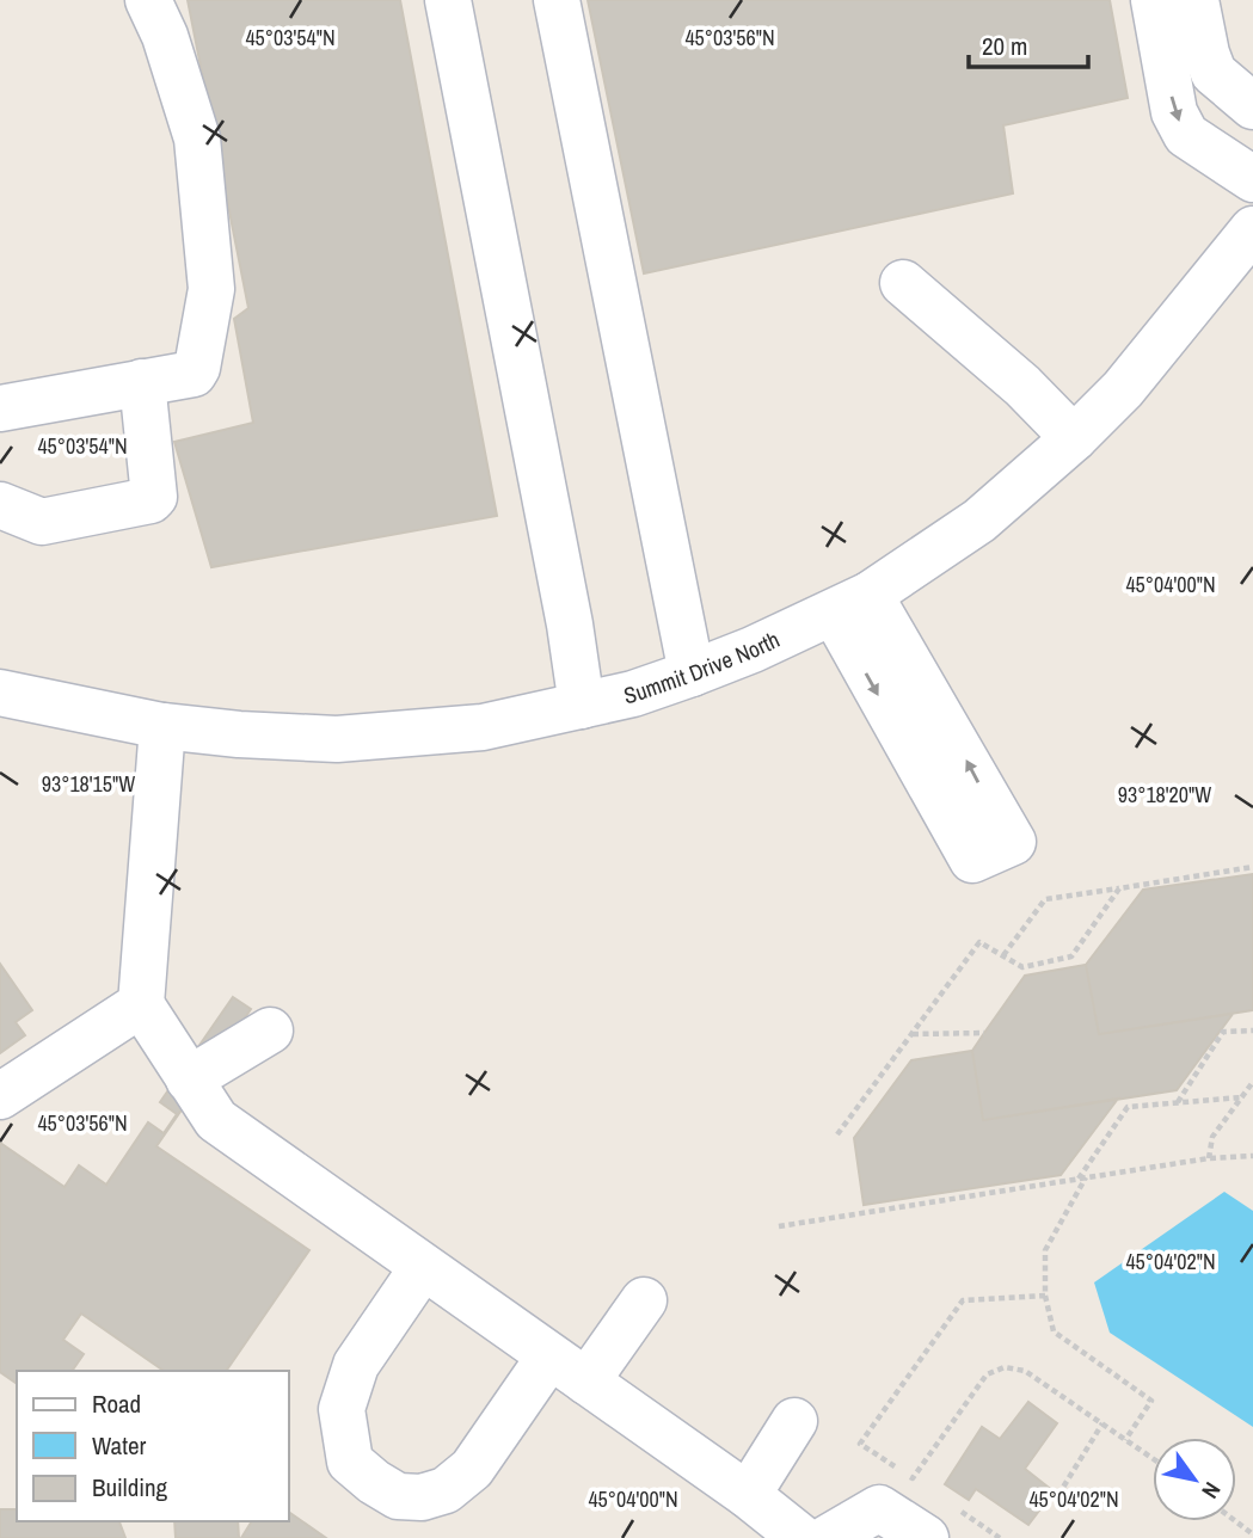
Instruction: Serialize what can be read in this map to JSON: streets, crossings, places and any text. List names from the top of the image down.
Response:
{
  "streets": {
    "street": ["Summit Drive North"]
  },
  "legend": ["Road", "Water", "Building"],
  "scale_bar": "20 m",
  "north": "bottom right",
  "coordinates": [
    "45°03'54\"N",
    "45°03'56\"N",
    "45°04'00\"N",
    "93°18'15\"W",
    "93°18'20\"W",
    "45°04'02\"N"
  ]
}
